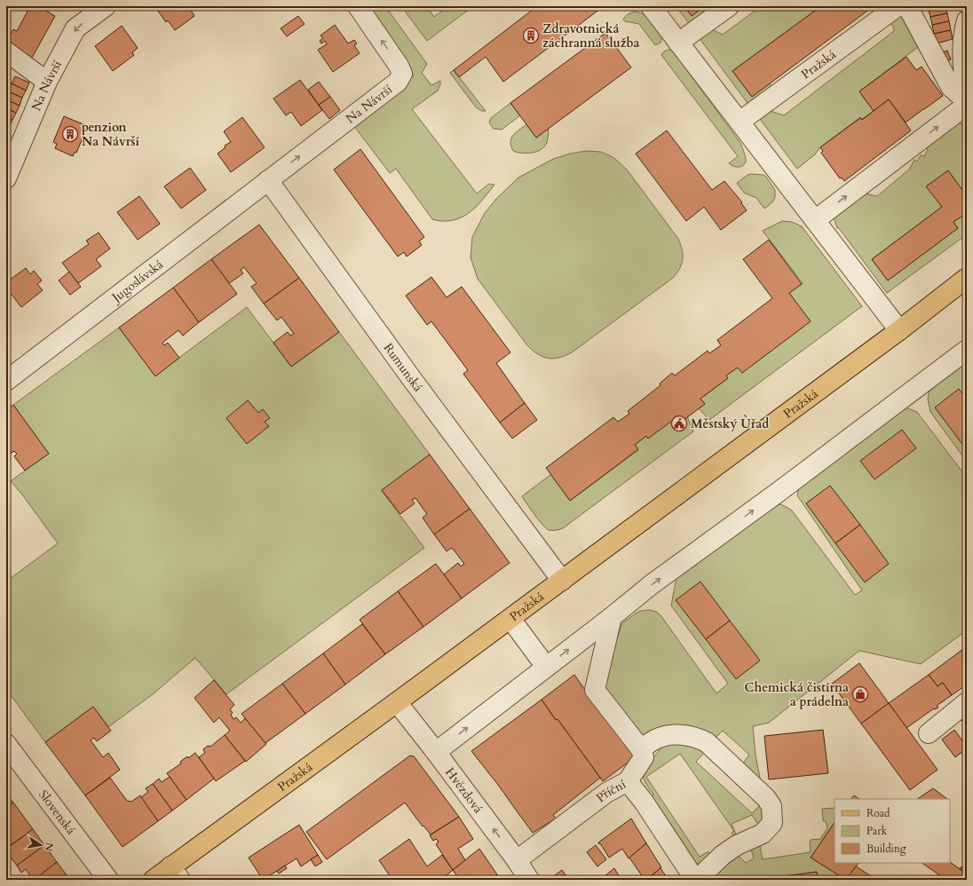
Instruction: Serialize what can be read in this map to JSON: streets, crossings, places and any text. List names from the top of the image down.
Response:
{
  "streets": {
    "main road": ["Pražská"],
    "street": [
      "Na Návrší",
      "Jugoslávská",
      "Rumunská",
      "Hvězdová",
      "Příční",
      "Slovenská"
    ]
  },
  "crossings": [
    ["Pražská", "Rumunská"],
    ["Pražská", "Hvězdová"],
    ["Na Návrší", "Jugoslávská"],
    ["Na Návrší", "Rumunská"],
    ["Jugoslávská", "Rumunská"],
    ["Hvězdová", "Příční"]
  ],
  "one_way": ["Hvězdová"],
  "places": {
    "building": ["Zdravotnická záchranná služba", "penzion Na Návrší"],
    "public building": ["Městský Ùřad"],
    "shop": ["Chemická čistírna a prádelna"]
  },
  "legend": ["Road", "Park", "Building"],
  "north": "right"
}
